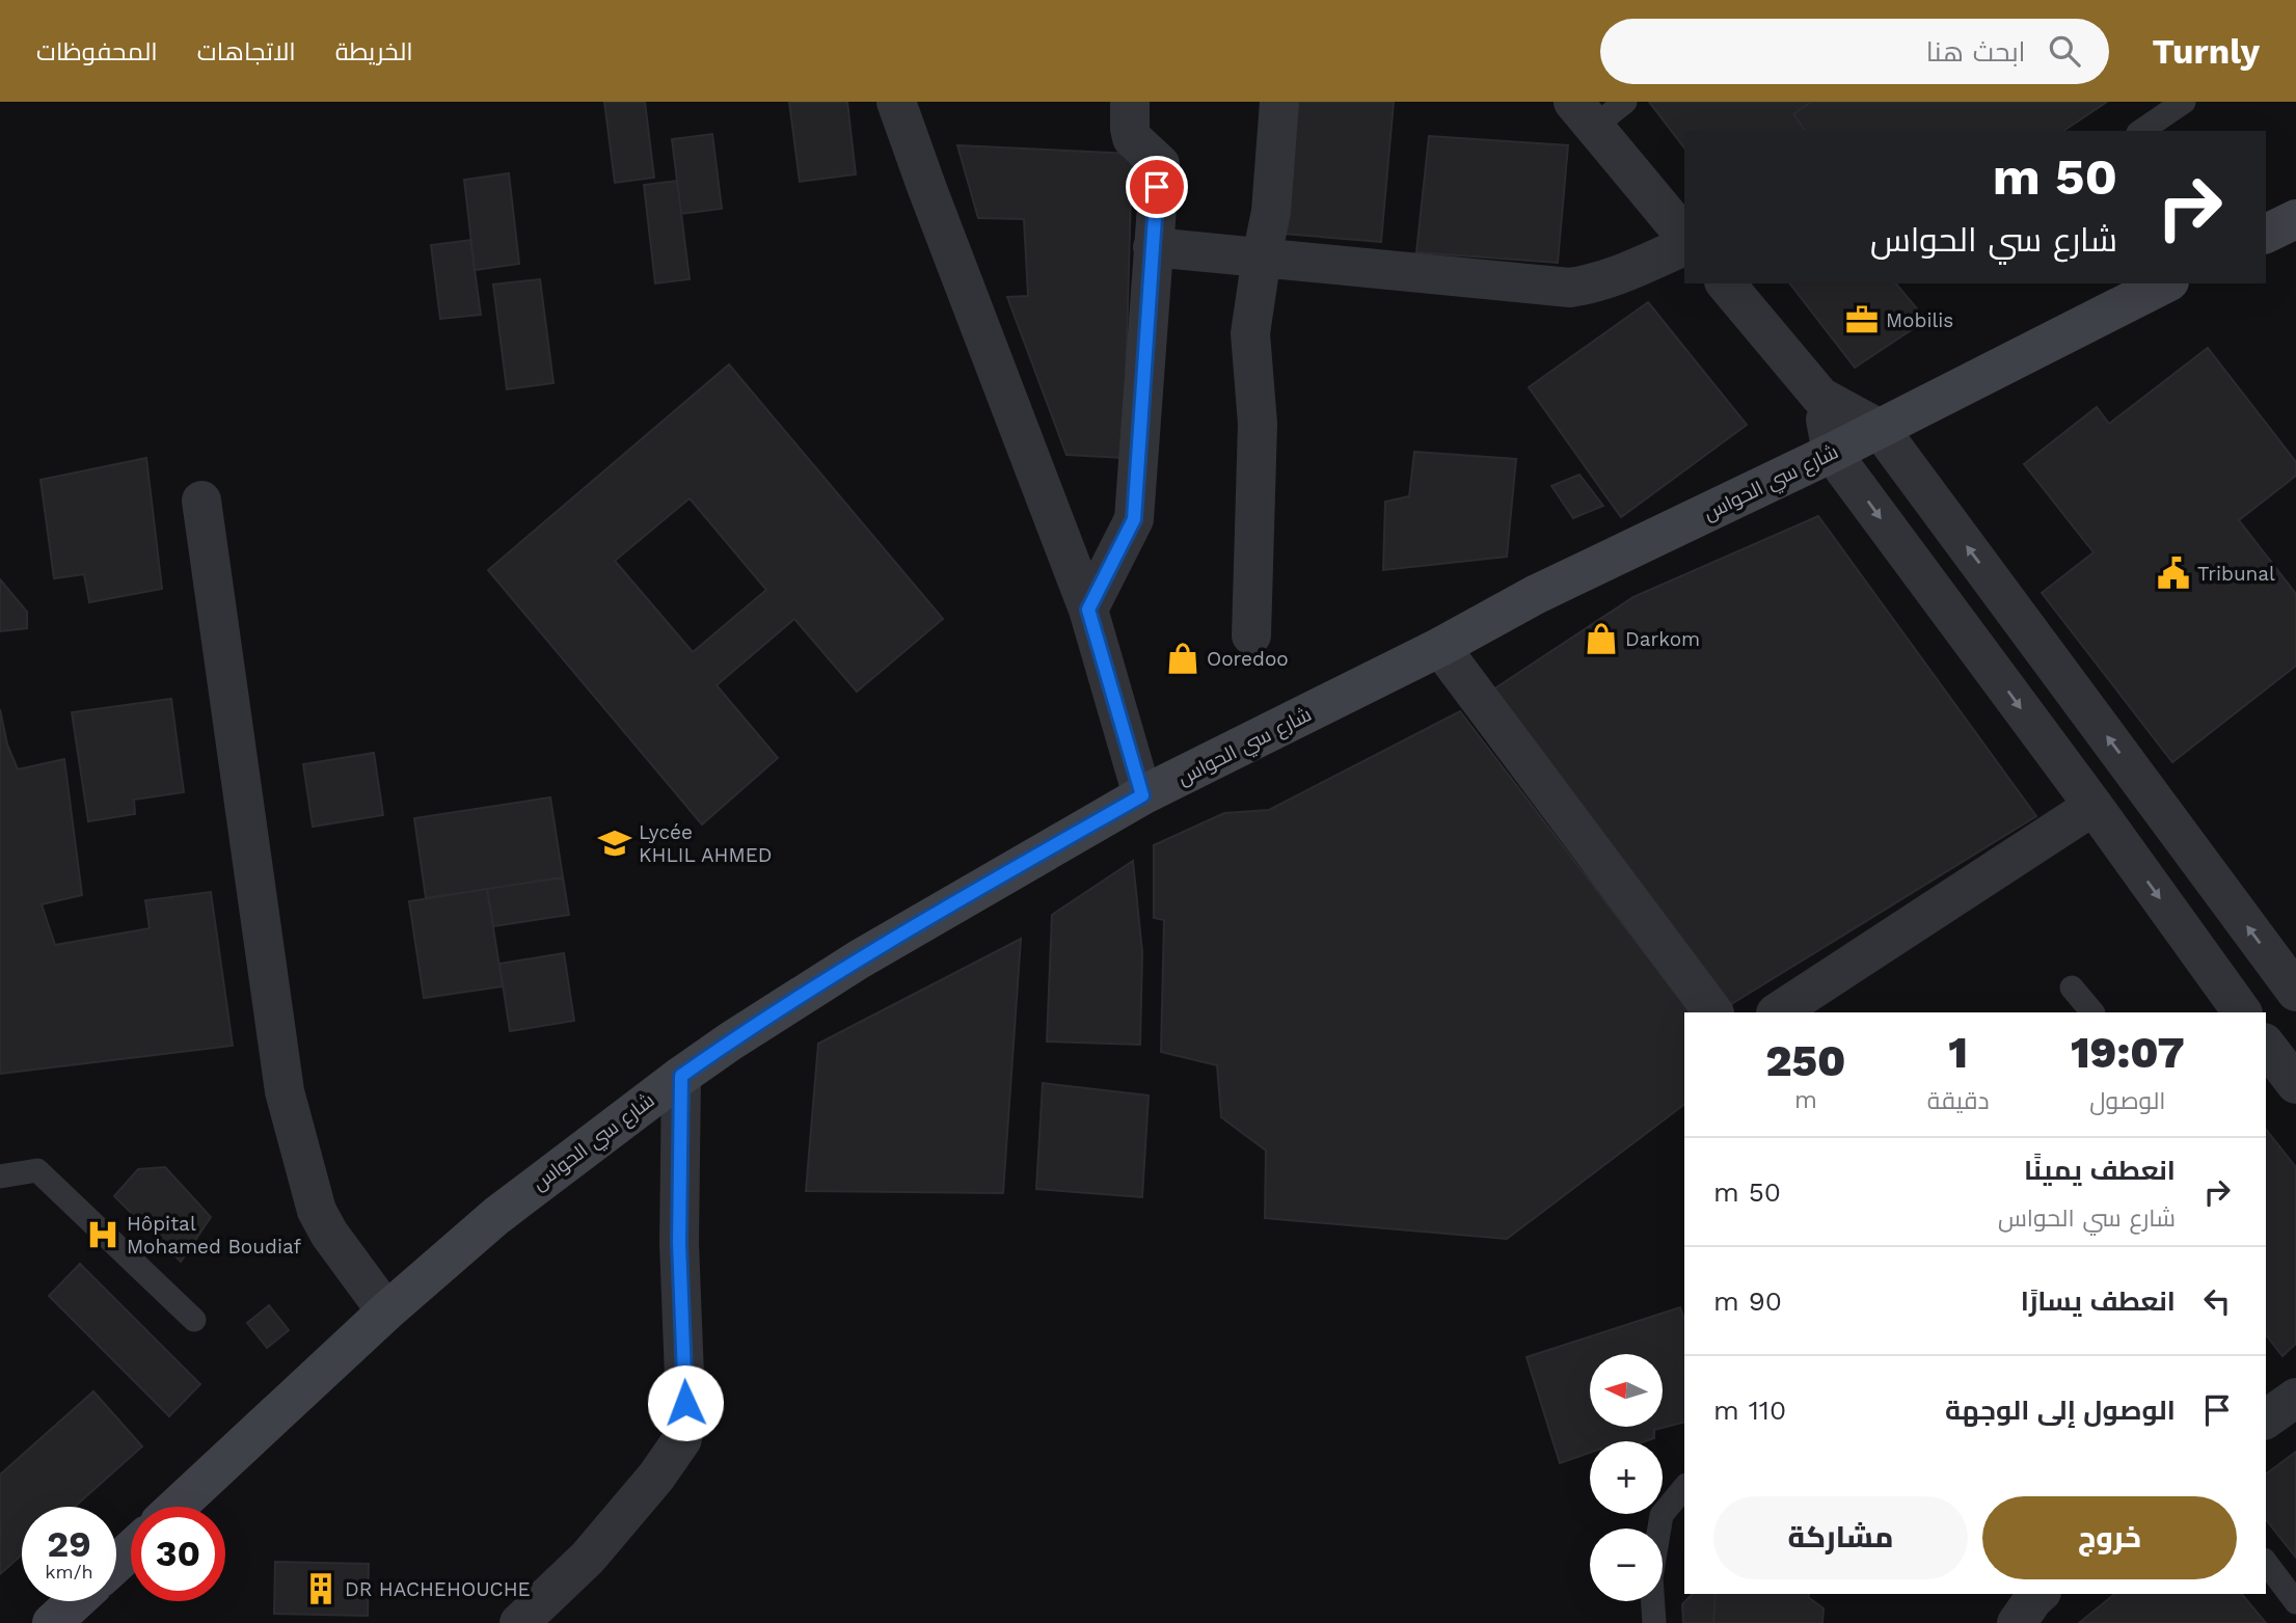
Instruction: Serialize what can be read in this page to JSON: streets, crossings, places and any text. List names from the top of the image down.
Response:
{
  "streets": {
    "street": ["شارع سي الحواس"]
  },
  "places": {
    "office": ["Mobilis"],
    "public building": ["Tribunal"],
    "shop": ["Darkom", "Ooredoo"],
    "school or university": ["Lycée KHLIL AHMED"],
    "hospital": ["Hôpital Mohamed Boudiaf"],
    "building": ["DR HACHEHOUCHE"]
  },
  "north": "left",
  "page": {
    "header": "Turnly",
    "search": "ابحث هنا",
    "nav": ["الخريطة", "الاتجاهات", "المحفوظات"],
    "turn": ["50 m", "شارع سي الحواس"],
    "eta": [
      "19:07",
      "الوصول",
      "1",
      "دقيقة",
      "250",
      "m"
    ],
    "list": [
      {
        "name": "انعطف يمينًا",
        "note": "شارع سي الحواس",
        "value": "50 m"
      },
      {
        "name": "انعطف يسارًا",
        "value": "90 m"
      },
      {
        "name": "الوصول إلى الوجهة",
        "value": "110 m"
      }
    ],
    "map_buttons": ["+", "−"],
    "buttons": ["خروج", "مشاركة"],
    "speed": "29 km/h",
    "limit": "30"
  }
}
